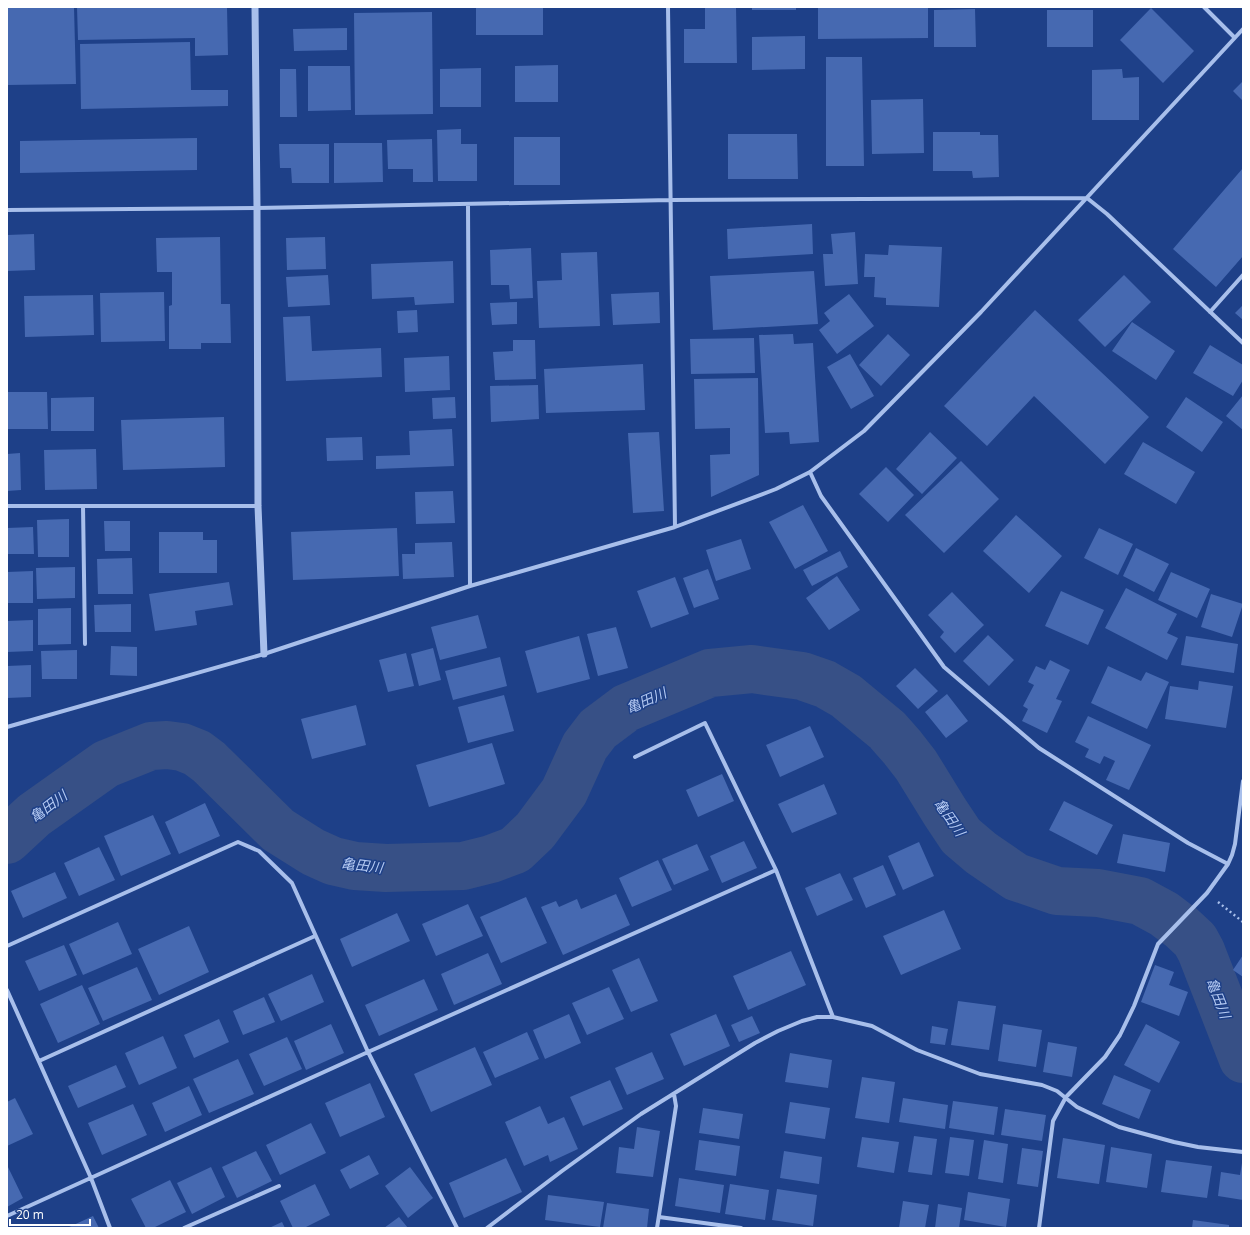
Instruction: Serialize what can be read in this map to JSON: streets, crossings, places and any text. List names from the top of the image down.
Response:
{
  "water": ["亀田川"],
  "scale_bar": "20 m"
}
